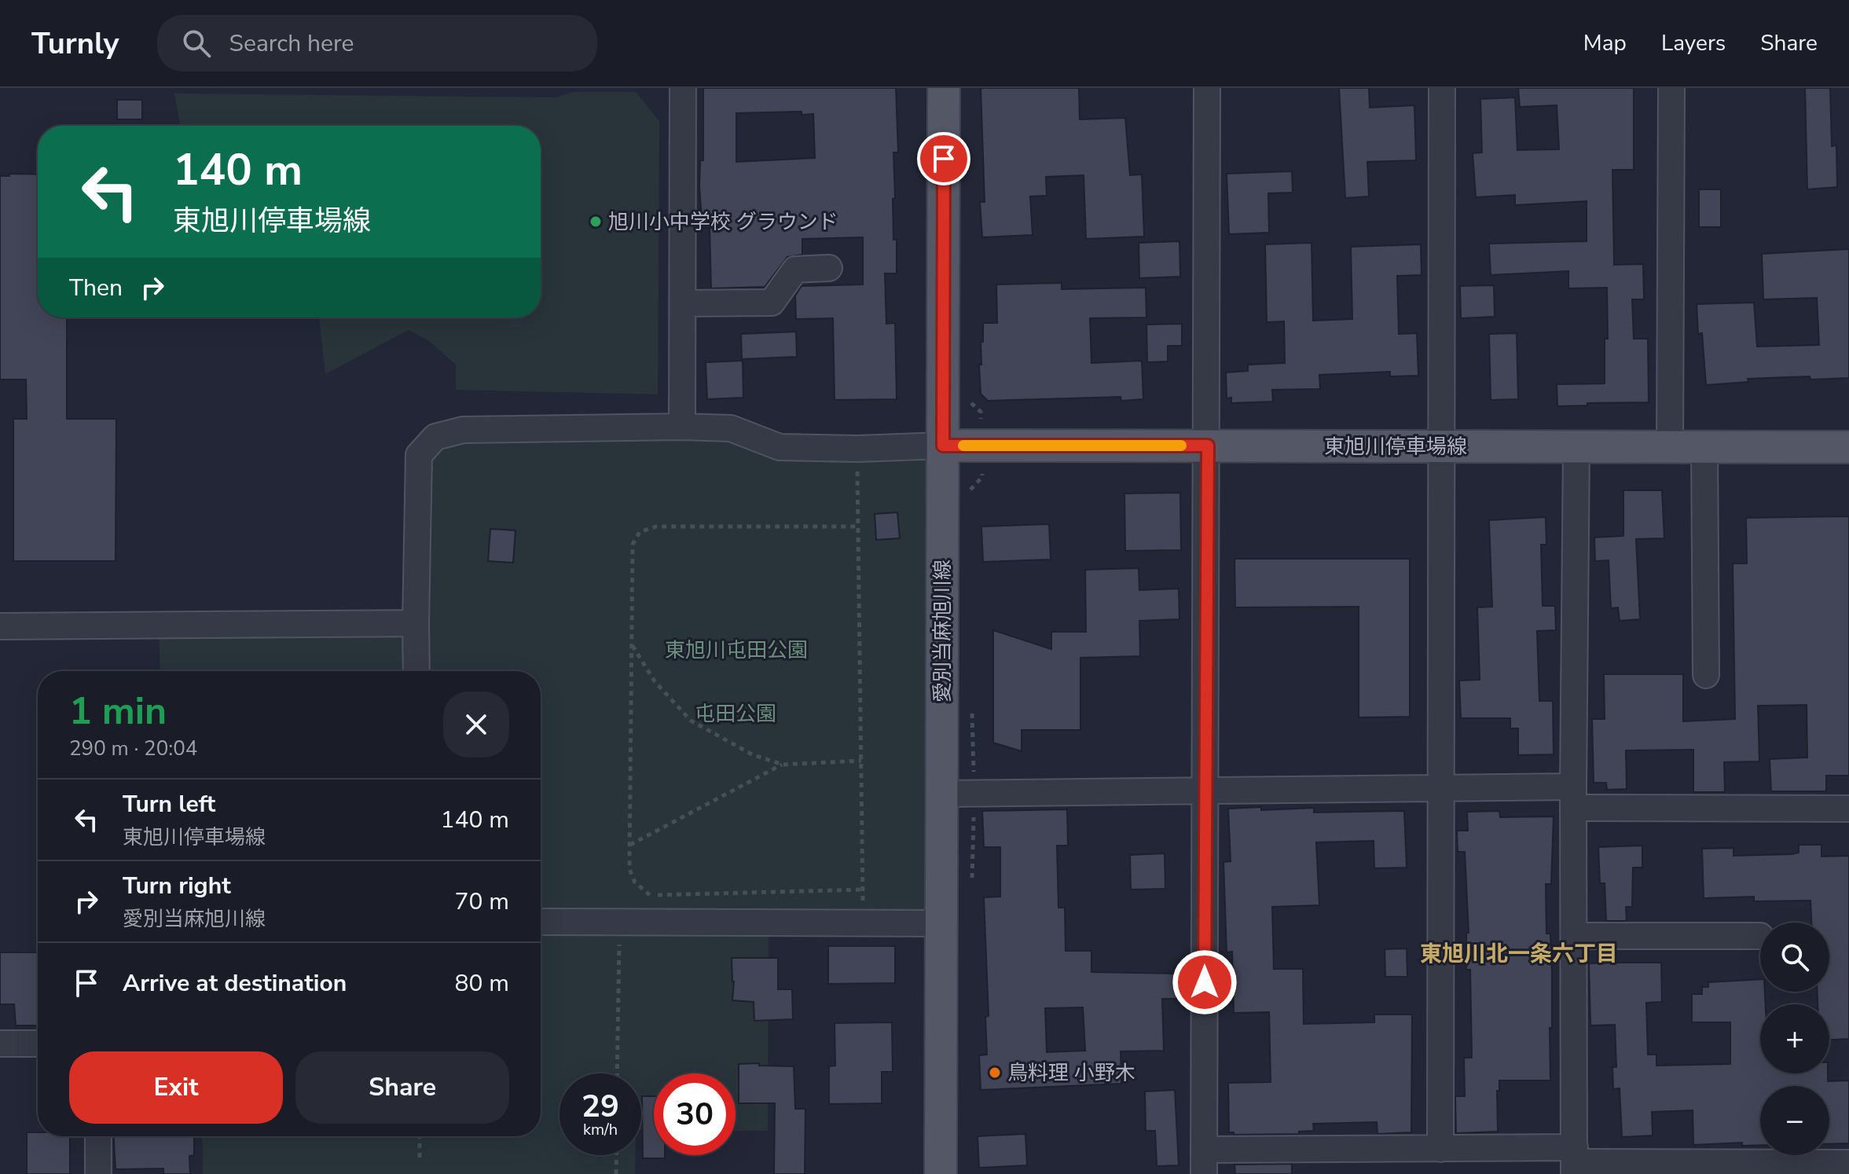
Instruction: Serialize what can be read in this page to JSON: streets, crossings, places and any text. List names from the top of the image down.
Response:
{
  "streets": {
    "main road": ["東旭川停車場線", "愛別当麻旭川線"]
  },
  "crossings": [
    ["東旭川停車場線", "愛別当麻旭川線"]
  ],
  "districts": ["東旭川北一条六丁目"],
  "parks": ["東旭川屯田公園", "屯田公園"],
  "places": ["旭川小中学校 グラウンド", "鳥料理 小野木"],
  "page": {
    "header": "Turnly",
    "search": "Search here",
    "nav": ["Map", "Layers", "Share"],
    "turn": ["140 m", "東旭川停車場線"],
    "then": "Then",
    "heading": ["1 min", "290 m · 20:04"],
    "list": [
      {
        "name": "Turn left",
        "note": "東旭川停車場線",
        "value": "140 m"
      },
      {
        "name": "Turn right",
        "note": "愛別当麻旭川線",
        "value": "70 m"
      },
      {
        "name": "Arrive at destination",
        "value": "80 m"
      }
    ],
    "map_buttons": ["+", "−"],
    "buttons": ["Exit", "Share"],
    "speed": "29 km/h",
    "limit": "30"
  }
}
